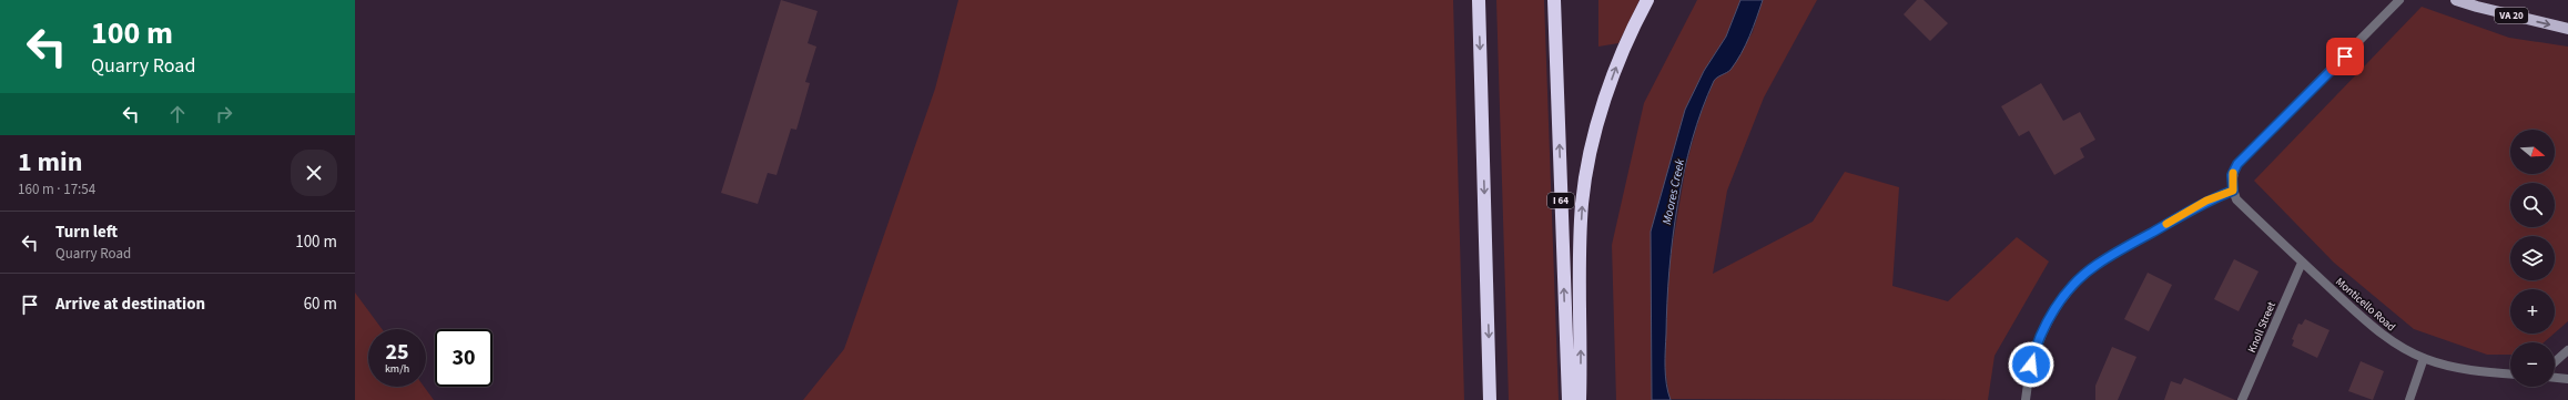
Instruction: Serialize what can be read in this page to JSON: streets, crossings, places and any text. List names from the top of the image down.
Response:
{
  "streets": {
    "highway": ["I 64"],
    "main road": ["VA 20"],
    "street": ["Monticello Road", "Knoll Street"]
  },
  "crossings": [
    ["Monticello Road", "Knoll Street"]
  ],
  "water": ["Moores Creek"],
  "north": "right",
  "page": {
    "turn": ["100 m", "Quarry Road"],
    "map_buttons": ["+", "−"],
    "heading": ["1 min", "160 m · 17:54"],
    "list": [
      {
        "name": "Turn left",
        "note": "Quarry Road",
        "value": "100 m"
      },
      {
        "name": "Arrive at destination",
        "value": "60 m"
      }
    ],
    "speed": "25 km/h",
    "limit": "30"
  }
}
